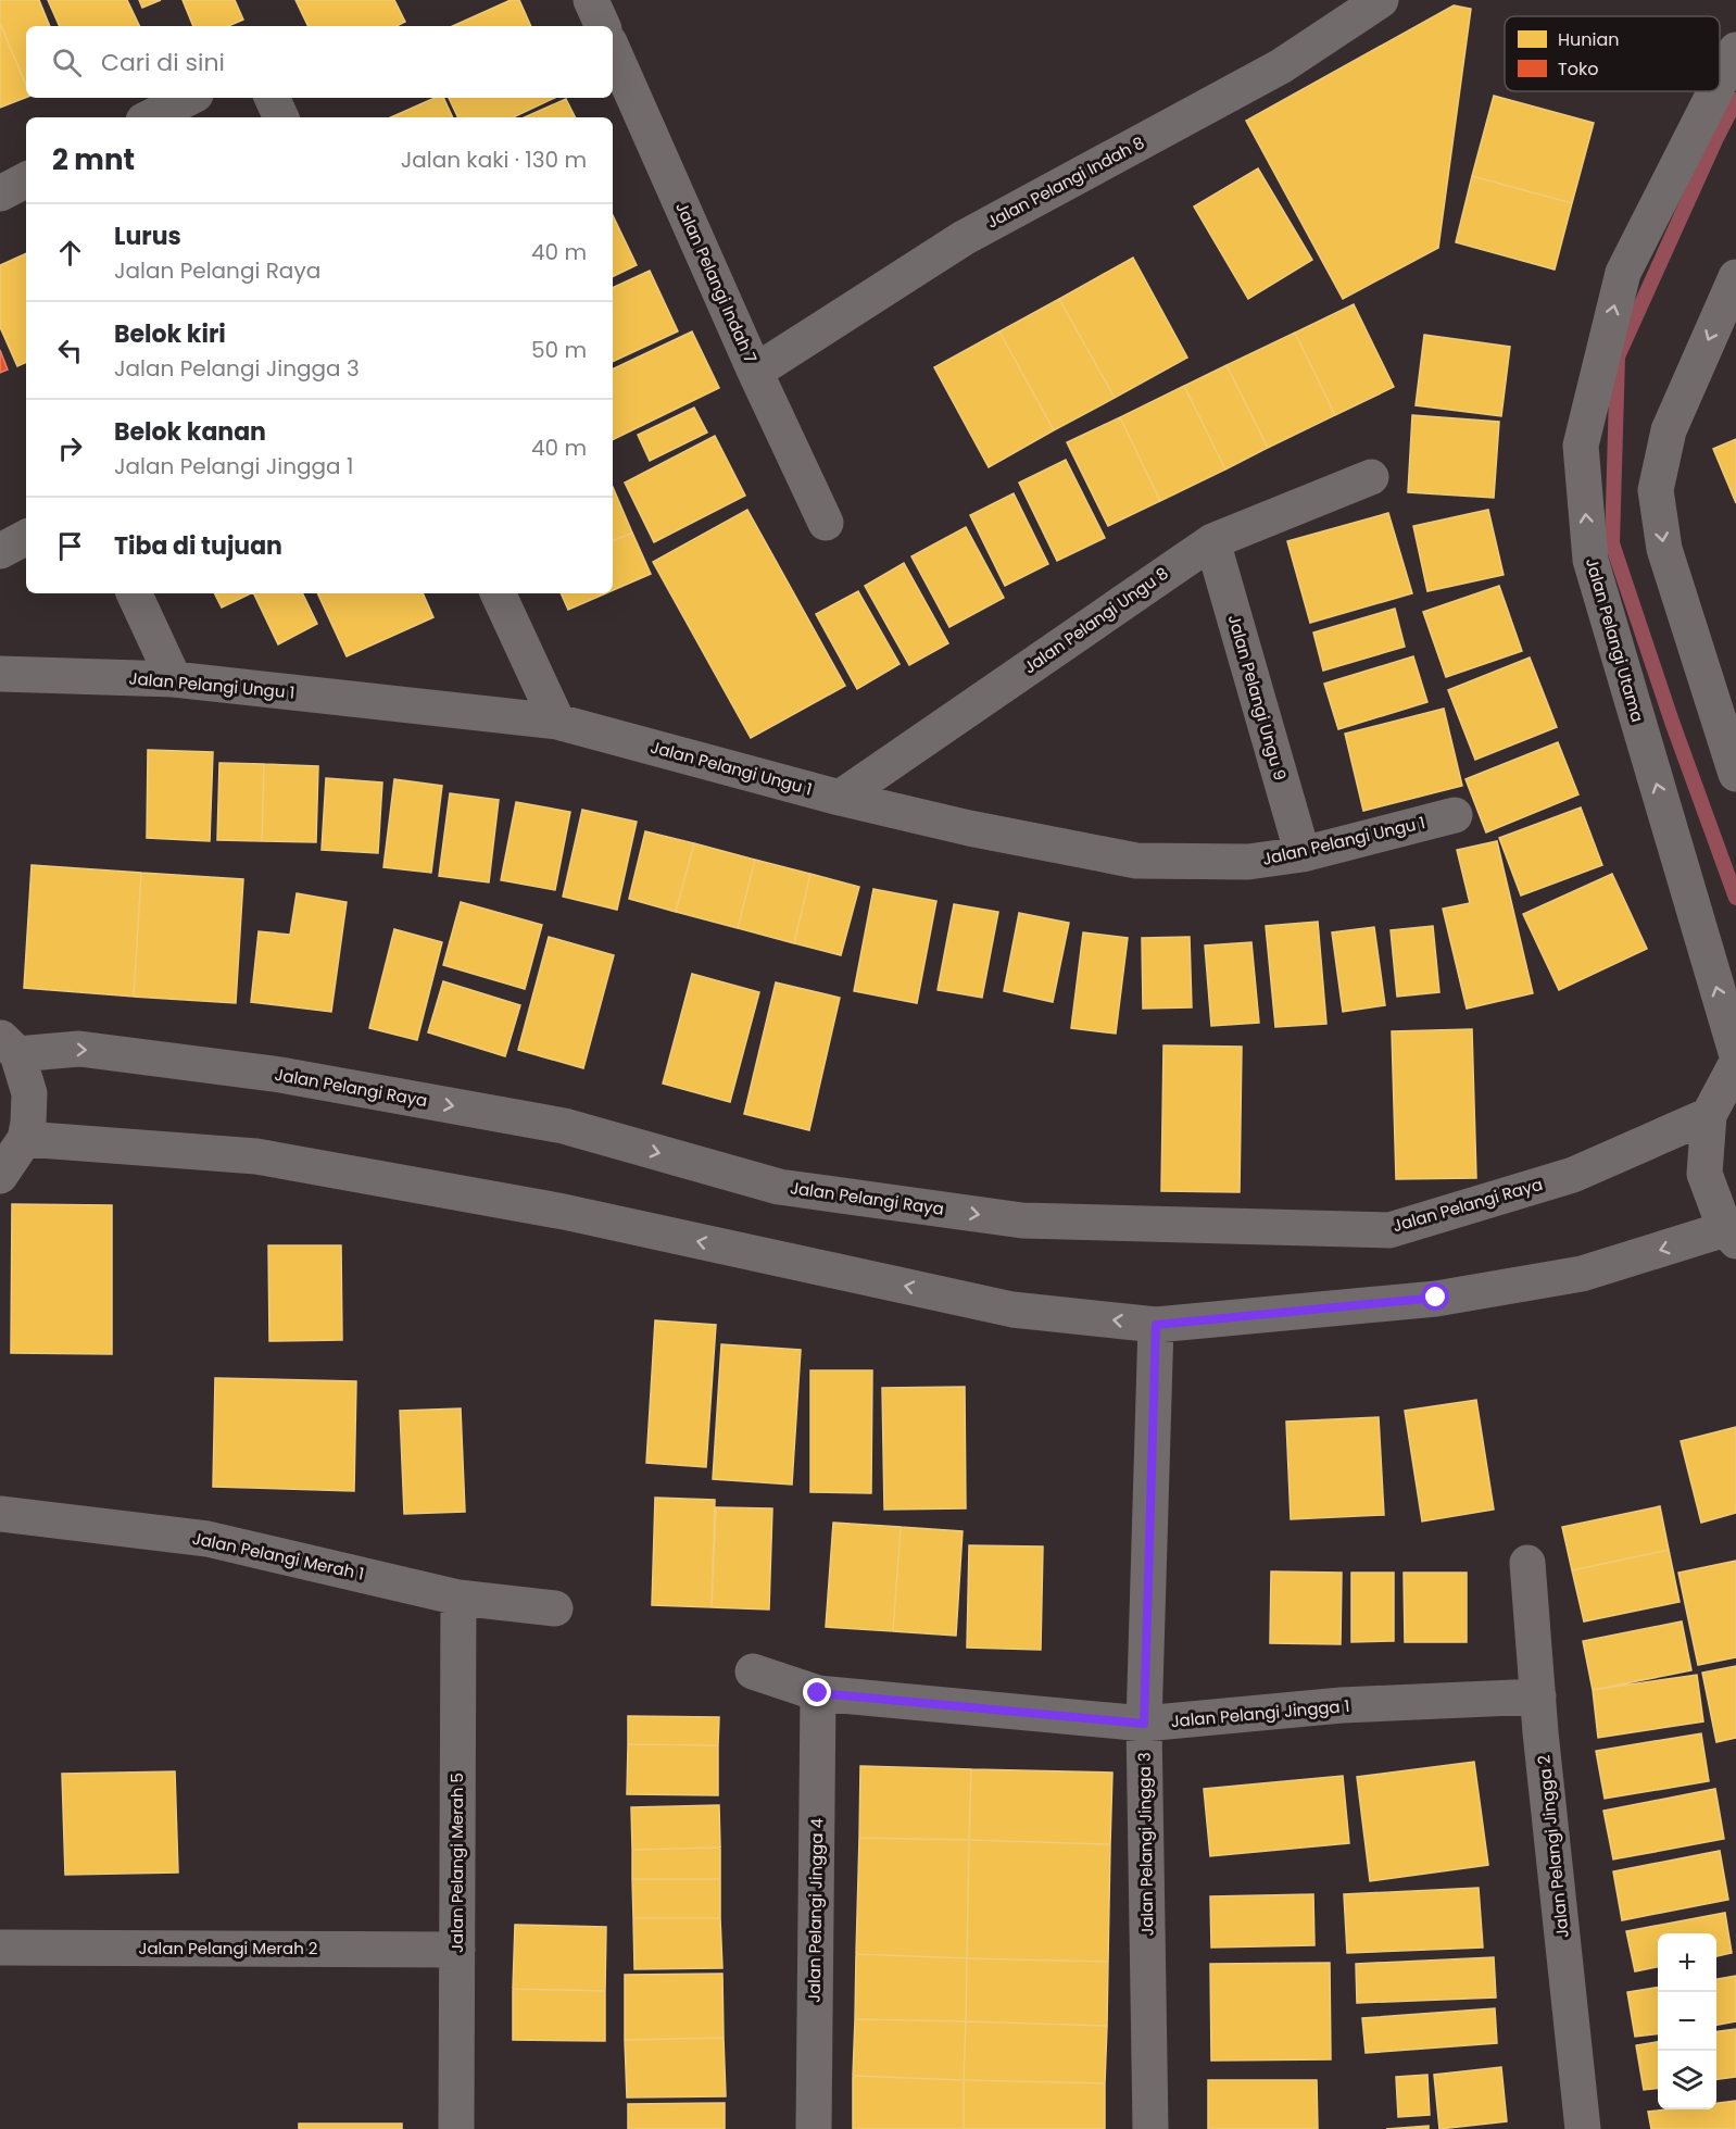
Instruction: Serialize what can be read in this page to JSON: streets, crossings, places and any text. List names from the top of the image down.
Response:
{
  "streets": {
    "street": [
      "Jalan Pelangi Indah 8",
      "Jalan Pelangi Indah 7",
      "Jalan Pelangi Ungu 8",
      "Jalan Pelangi Utama",
      "Jalan Pelangi Ungu 1",
      "Jalan Pelangi Ungu 9",
      "Jalan Pelangi Raya",
      "Jalan Pelangi Merah 1",
      "Jalan Pelangi Jingga 1",
      "Jalan Pelangi Jingga 3",
      "Jalan Pelangi Jingga 2",
      "Jalan Pelangi Merah 5",
      "Jalan Pelangi Jingga 4",
      "Jalan Pelangi Merah 2"
    ]
  },
  "crossings": [
    ["Jalan Pelangi Indah 8", "Jalan Pelangi Indah 7"],
    ["Jalan Pelangi Ungu 8", "Jalan Pelangi Ungu 1"],
    ["Jalan Pelangi Ungu 8", "Jalan Pelangi Ungu 9"],
    ["Jalan Pelangi Ungu 1", "Jalan Pelangi Ungu 9"],
    ["Jalan Pelangi Merah 1", "Jalan Pelangi Merah 5"],
    ["Jalan Pelangi Jingga 1", "Jalan Pelangi Jingga 3"],
    ["Jalan Pelangi Jingga 1", "Jalan Pelangi Jingga 2"],
    ["Jalan Pelangi Jingga 1", "Jalan Pelangi Jingga 4"],
    ["Jalan Pelangi Merah 5", "Jalan Pelangi Merah 2"]
  ],
  "legend": ["Hunian", "Toko"],
  "page": {
    "search": "Cari di sini",
    "heading": ["2 mnt", "Jalan kaki · 130 m"],
    "list": [
      ["Lurus", "Jalan Pelangi Raya", "40 m"],
      ["Belok kiri", "Jalan Pelangi Jingga 3", "50 m"],
      ["Belok kanan", "Jalan Pelangi Jingga 1", "40 m"],
      "Tiba di tujuan"
    ],
    "map_buttons": ["+", "−"]
  }
}
